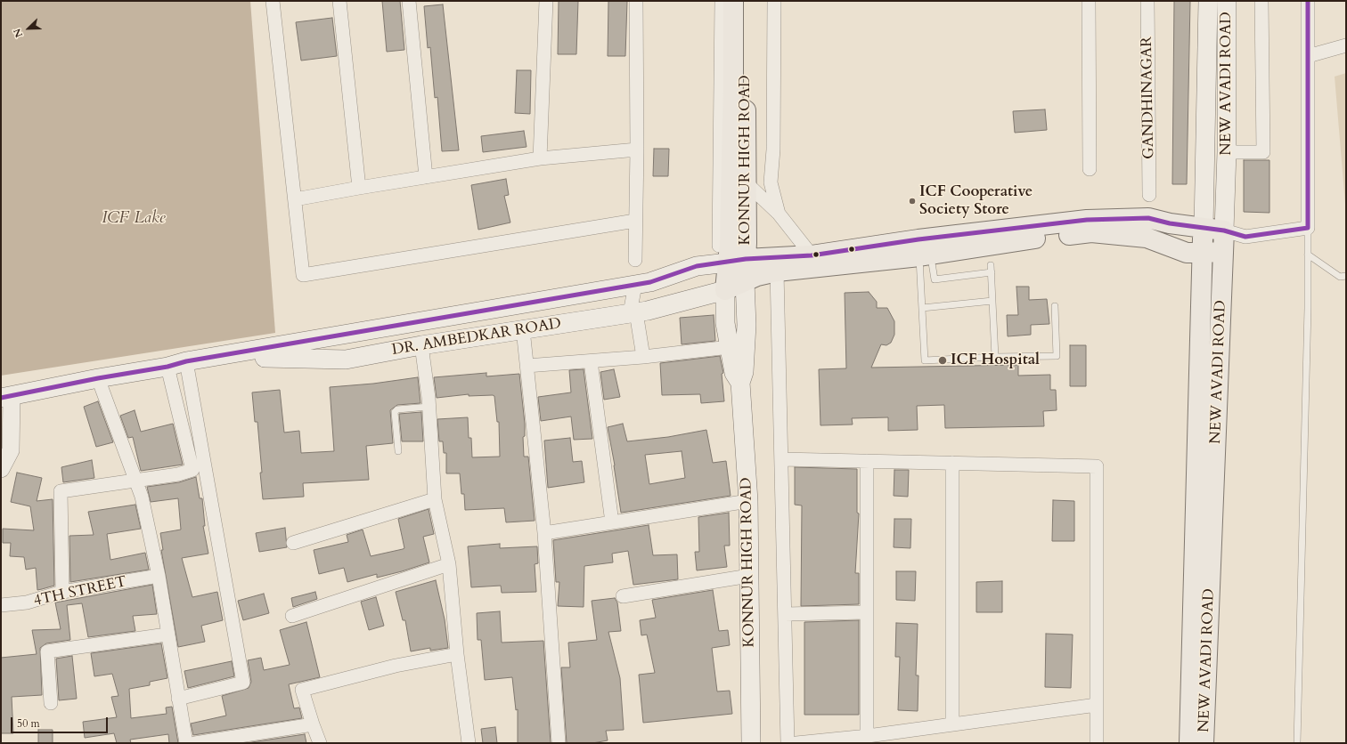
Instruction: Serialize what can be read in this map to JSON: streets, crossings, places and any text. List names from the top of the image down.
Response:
{
  "streets": {
    "main road": ["NEW AVADI ROAD", "KONNUR HIGH ROAD", "DR. AMBEDKAR ROAD"],
    "street": ["GANDHINAGAR", "4TH STREET"]
  },
  "crossings": [
    ["KONNUR HIGH ROAD", "DR. AMBEDKAR ROAD"]
  ],
  "water": ["ICF Lake"],
  "places": ["ICF Cooperative Society Store", "ICF Hospital"],
  "scale_bar": "50 m",
  "north": "bottom left"
}
